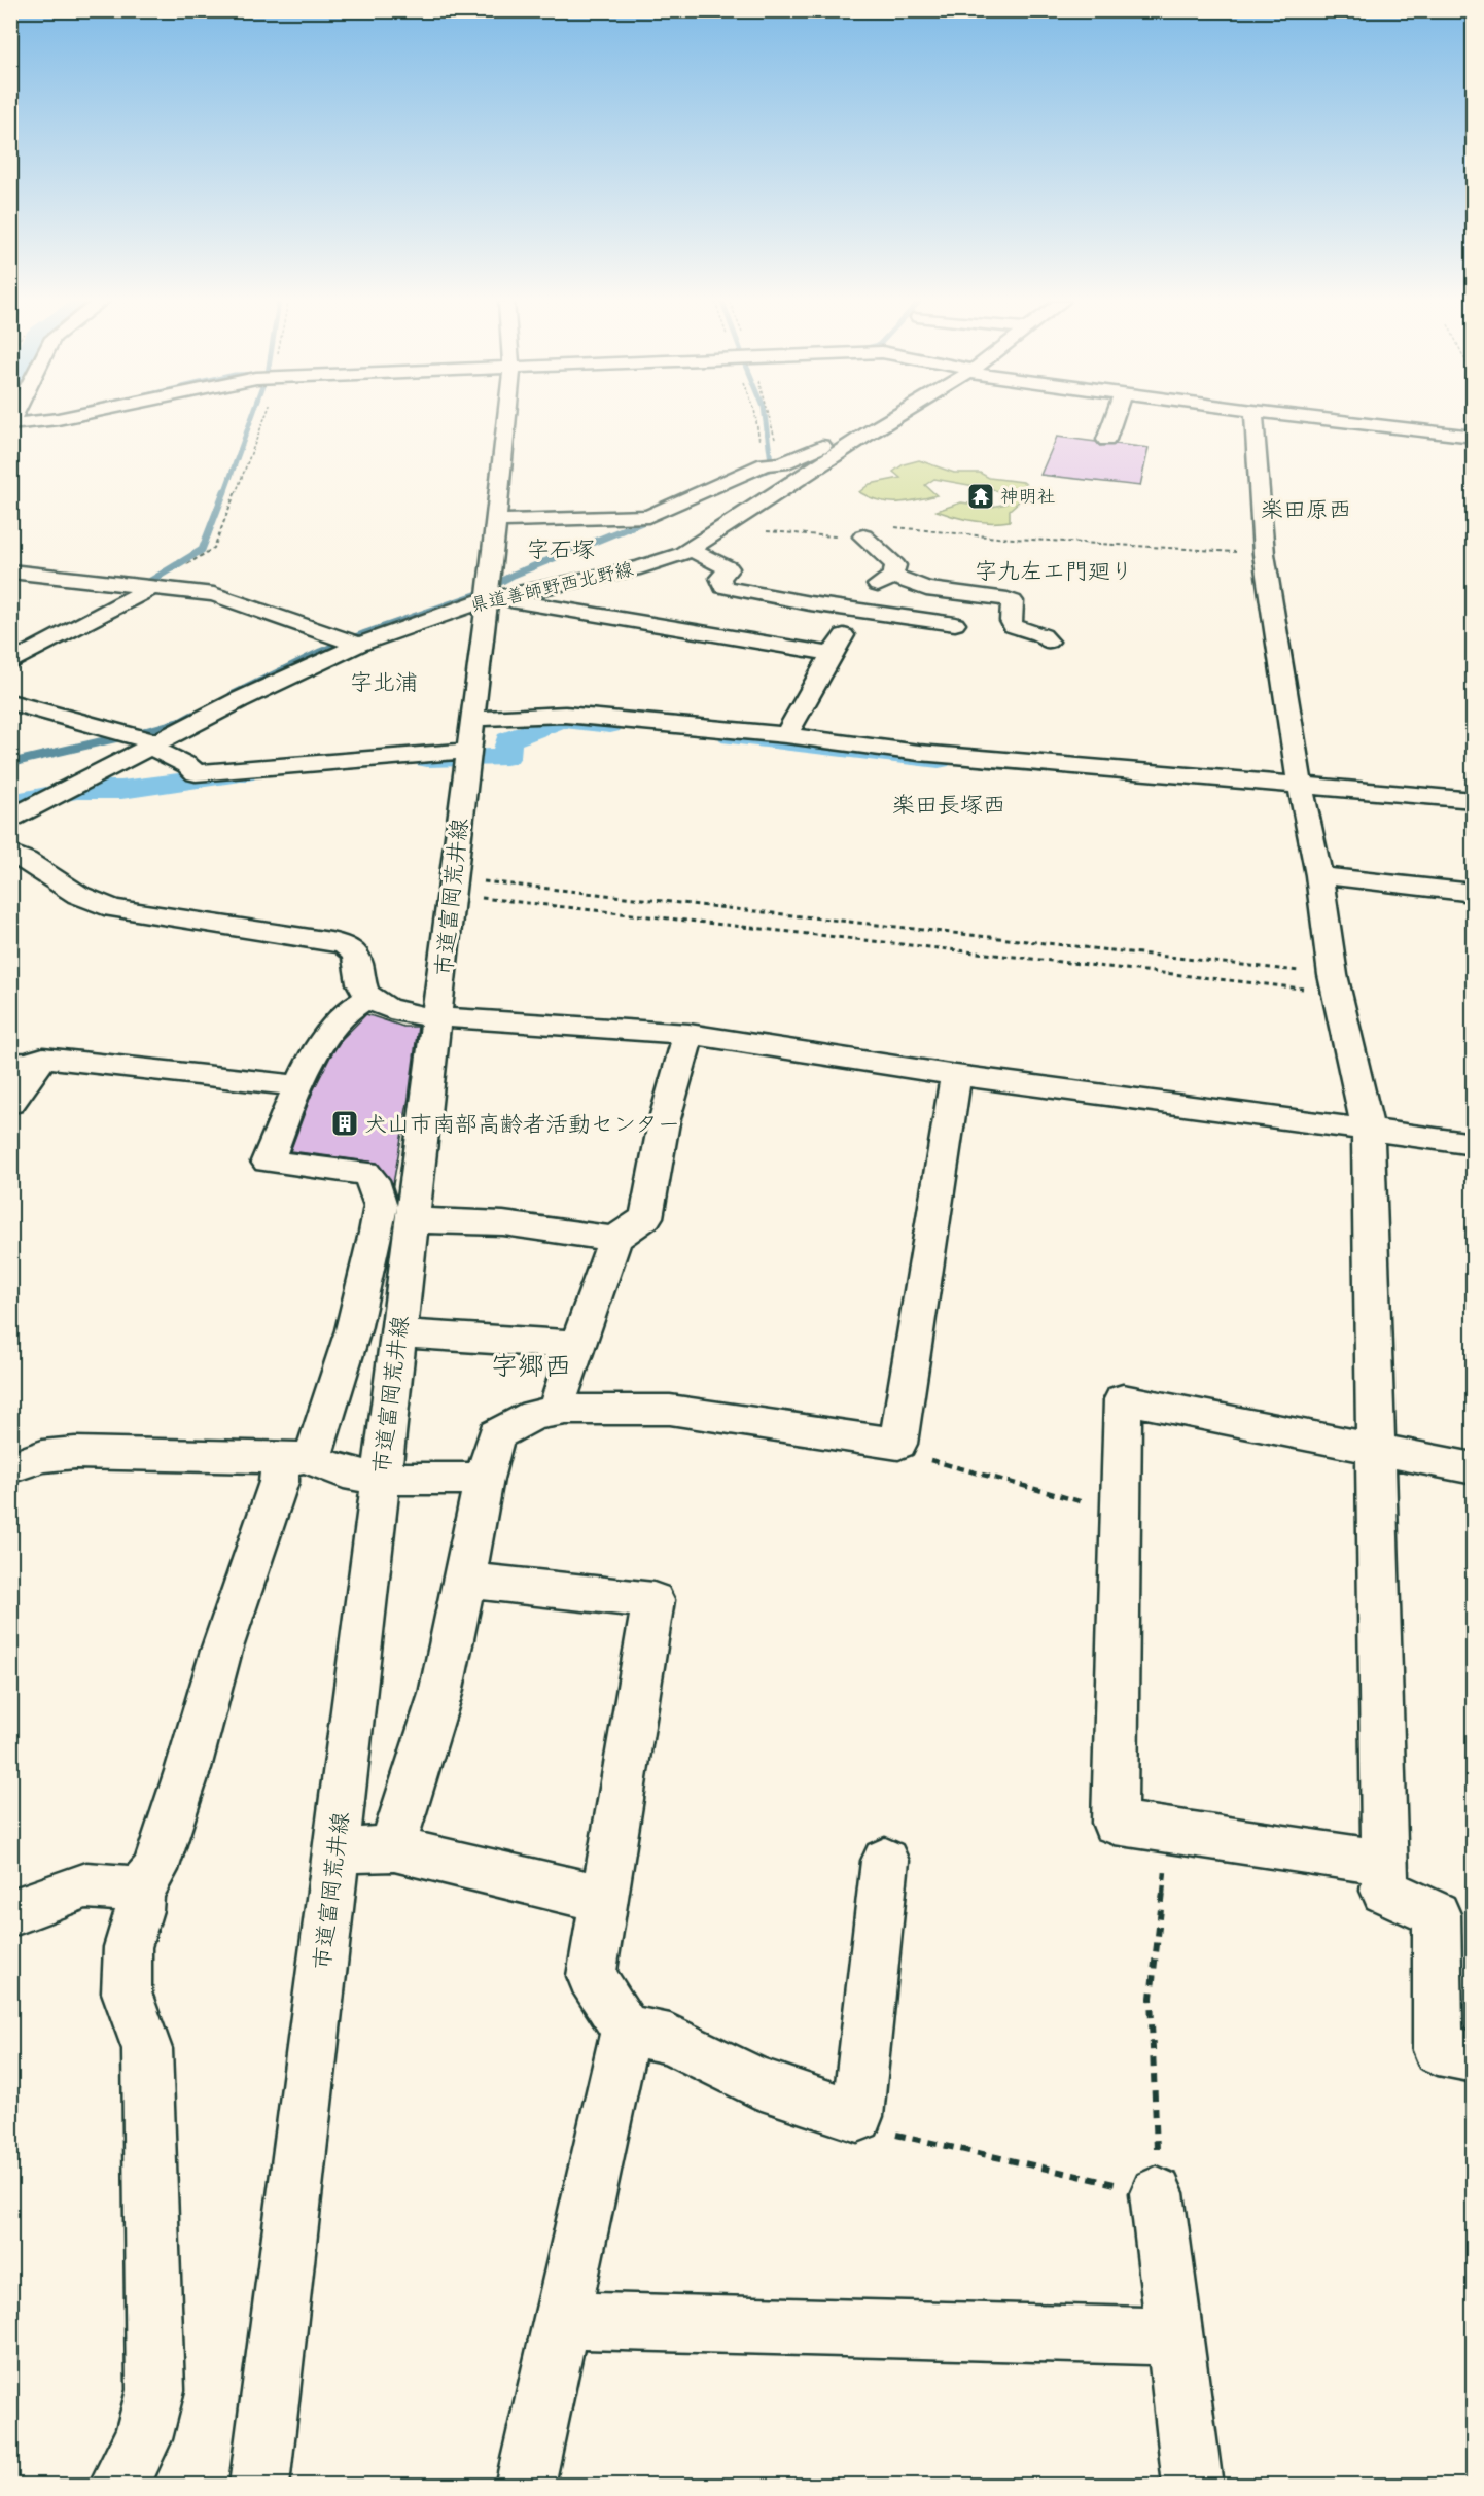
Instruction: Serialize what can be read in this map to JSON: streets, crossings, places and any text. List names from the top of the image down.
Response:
{
  "streets": {
    "street": ["県道善師野西北野線", "市道富岡荒井線"]
  },
  "crossings": [
    ["県道善師野西北野線", "市道富岡荒井線"]
  ],
  "districts": [
    "楽田原西",
    "字石塚",
    "字九左エ門廻り",
    "字北浦",
    "楽田長塚西",
    "字郷西"
  ],
  "places": {
    "temple": ["神明社"],
    "building": ["犬山市南部高齢者活動センター"]
  }
}
